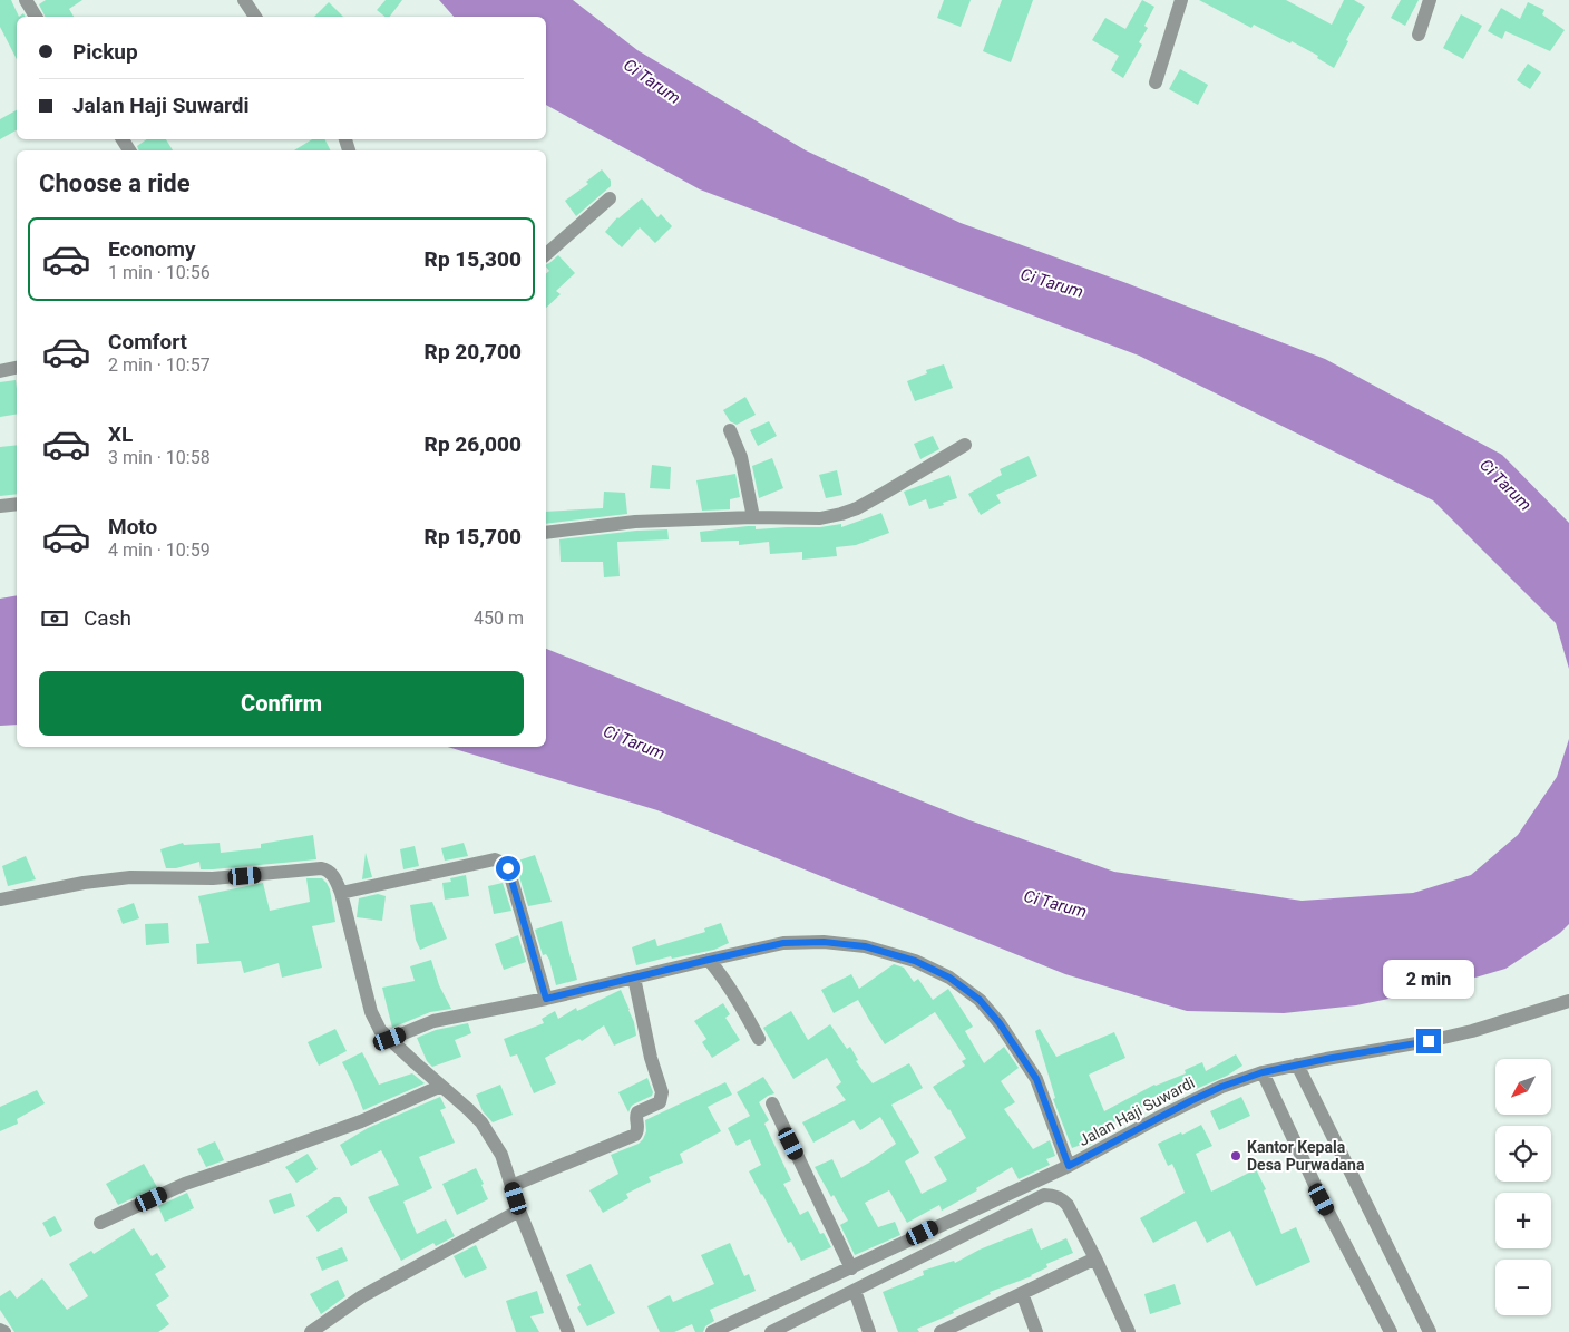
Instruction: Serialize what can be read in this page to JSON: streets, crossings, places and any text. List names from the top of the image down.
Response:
{
  "streets": {
    "street": ["Jalan Haji Suwardi"]
  },
  "water": ["Ci Tarum"],
  "places": ["Kantor Kepala Desa Purwadana"],
  "north": "bottom left",
  "page": {
    "banner": ["Pickup", "Jalan Haji Suwardi"],
    "heading": "Choose a ride",
    "list": [
      {
        "name": "Economy",
        "note": "1 min · 10:56",
        "value": "Rp 15,300"
      },
      {
        "name": "Comfort",
        "note": "2 min · 10:57",
        "value": "Rp 20,700"
      },
      {
        "name": "XL",
        "note": "3 min · 10:58",
        "value": "Rp 26,000"
      },
      {
        "name": "Moto",
        "note": "4 min · 10:59",
        "value": "Rp 15,700"
      }
    ],
    "pay": ["Cash", "450 m"],
    "buttons": "Confirm",
    "bubble": "2 min",
    "map_buttons": ["+", "−"]
  }
}
